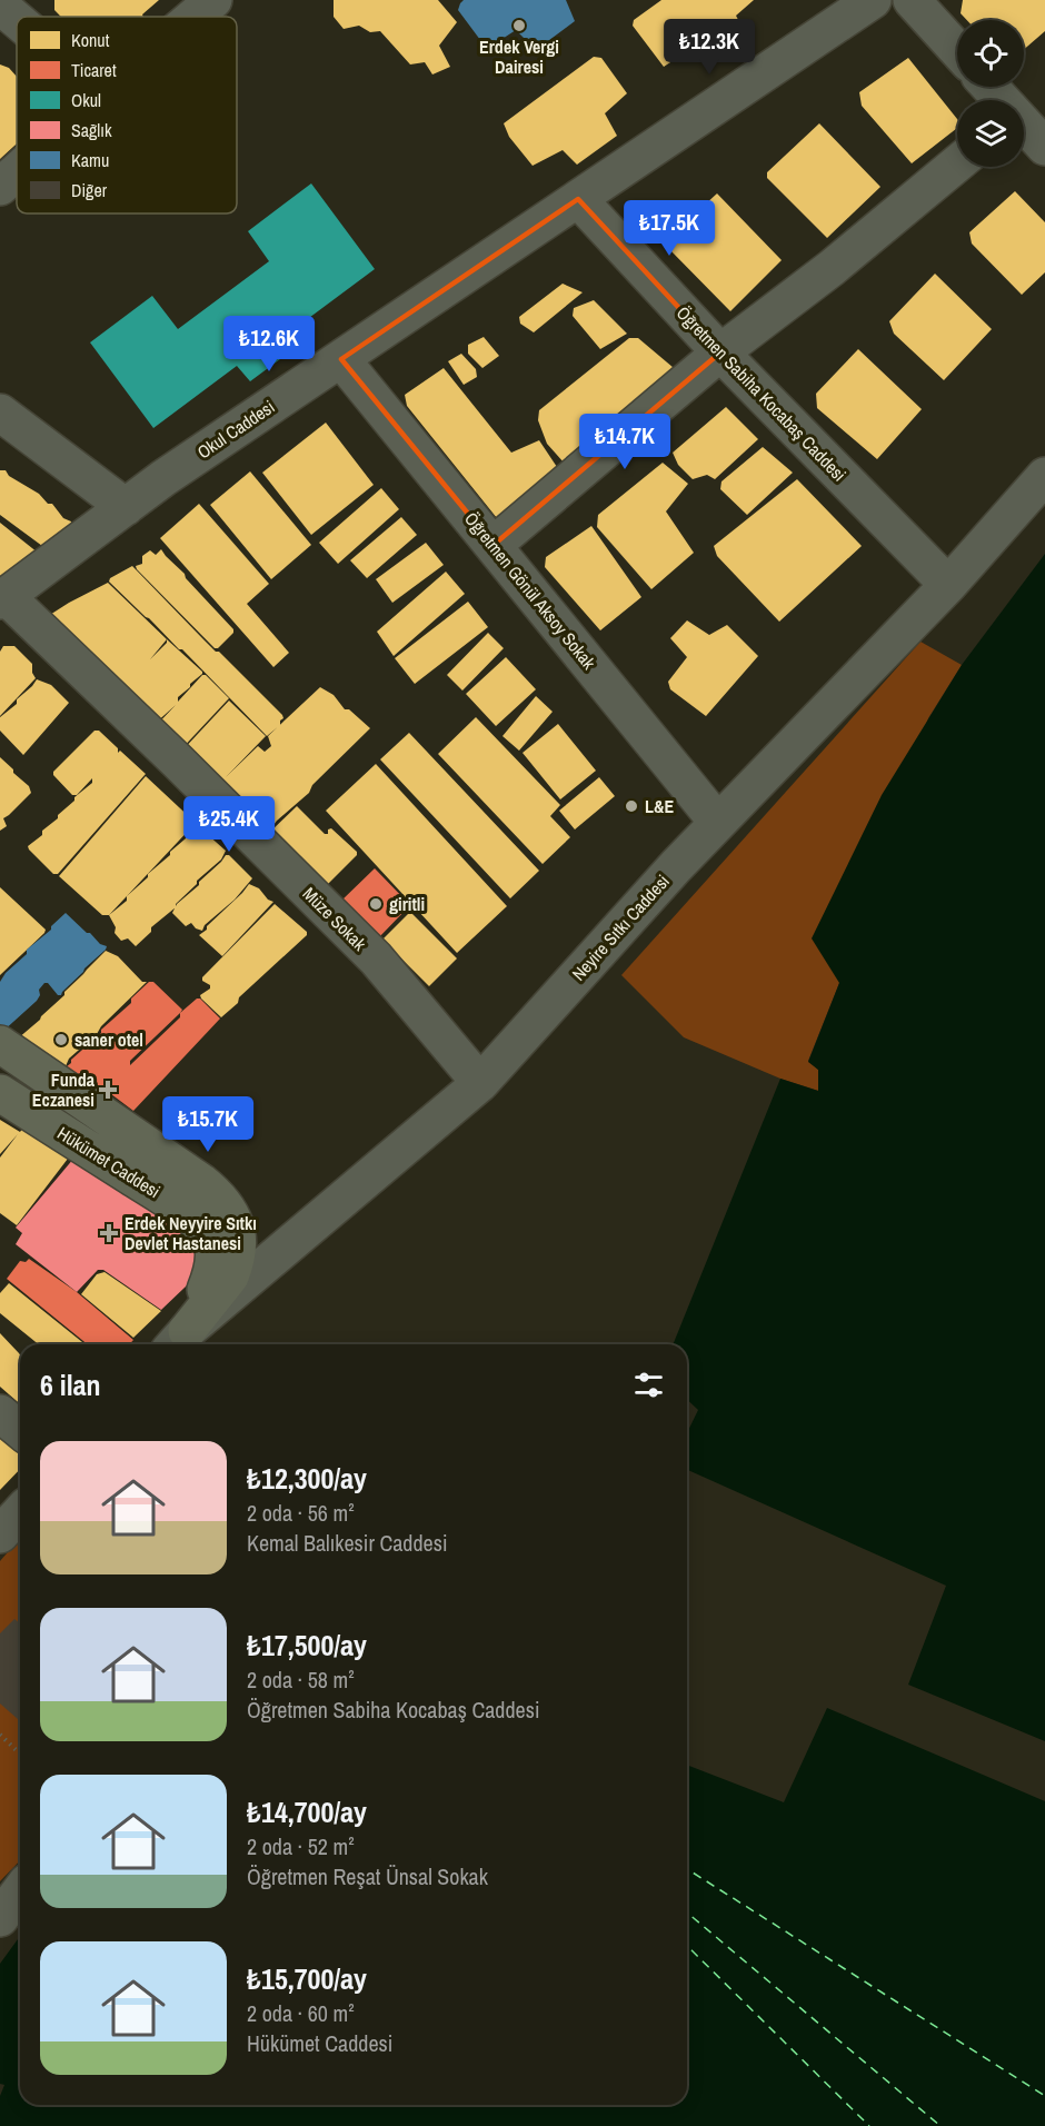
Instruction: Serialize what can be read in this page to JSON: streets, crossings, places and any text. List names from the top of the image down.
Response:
{
  "streets": {
    "main road": ["Hükümet Caddesi"],
    "street": [
      "Öğretmen Sabiha Kocabaş Caddesi",
      "Okul Caddesi",
      "Öğretmen Gönül Aksoy Sokak",
      "Müze Sokak",
      "Neyire Sıtkı Caddesi"
    ]
  },
  "crossings": [
    ["Öğretmen Sabiha Kocabaş Caddesi", "Okul Caddesi"],
    ["Öğretmen Sabiha Kocabaş Caddesi", "Neyire Sıtkı Caddesi"],
    ["Okul Caddesi", "Öğretmen Gönül Aksoy Sokak"],
    ["Okul Caddesi", "Müze Sokak"],
    ["Öğretmen Gönül Aksoy Sokak", "Neyire Sıtkı Caddesi"],
    ["Müze Sokak", "Neyire Sıtkı Caddesi"],
    ["Neyire Sıtkı Caddesi", "Hükümet Caddesi"]
  ],
  "places": {
    "other": [
      "Erdek Vergi Dairesi",
      "L&E",
      "giritli",
      "saner otel"
    ],
    "health": ["Funda Eczanesi", "Erdek Neyyire Sıtkı Devlet Hastanesi"]
  },
  "legend": [
    "Konut",
    "Ticaret",
    "Okul",
    "Sağlık",
    "Kamu",
    "Diğer"
  ],
  "page": {
    "price": [
      "₺12.3K",
      "₺17.5K",
      "₺12.6K",
      "₺14.7K",
      "₺25.4K",
      "₺15.7K"
    ],
    "heading": "6 ilan",
    "list": [
      {
        "name": "₺12,300/ay",
        "note": "2 oda · 56 m² · Kemal Balıkesir Caddesi"
      },
      {
        "name": "₺17,500/ay",
        "note": "2 oda · 58 m² · Öğretmen Sabiha Kocabaş Caddesi"
      },
      {
        "name": "₺14,700/ay",
        "note": "2 oda · 52 m² · Öğretmen Reşat Ünsal Sokak"
      },
      {
        "name": "₺15,700/ay",
        "note": "2 oda · 60 m² · Hükümet Caddesi"
      }
    ]
  }
}
